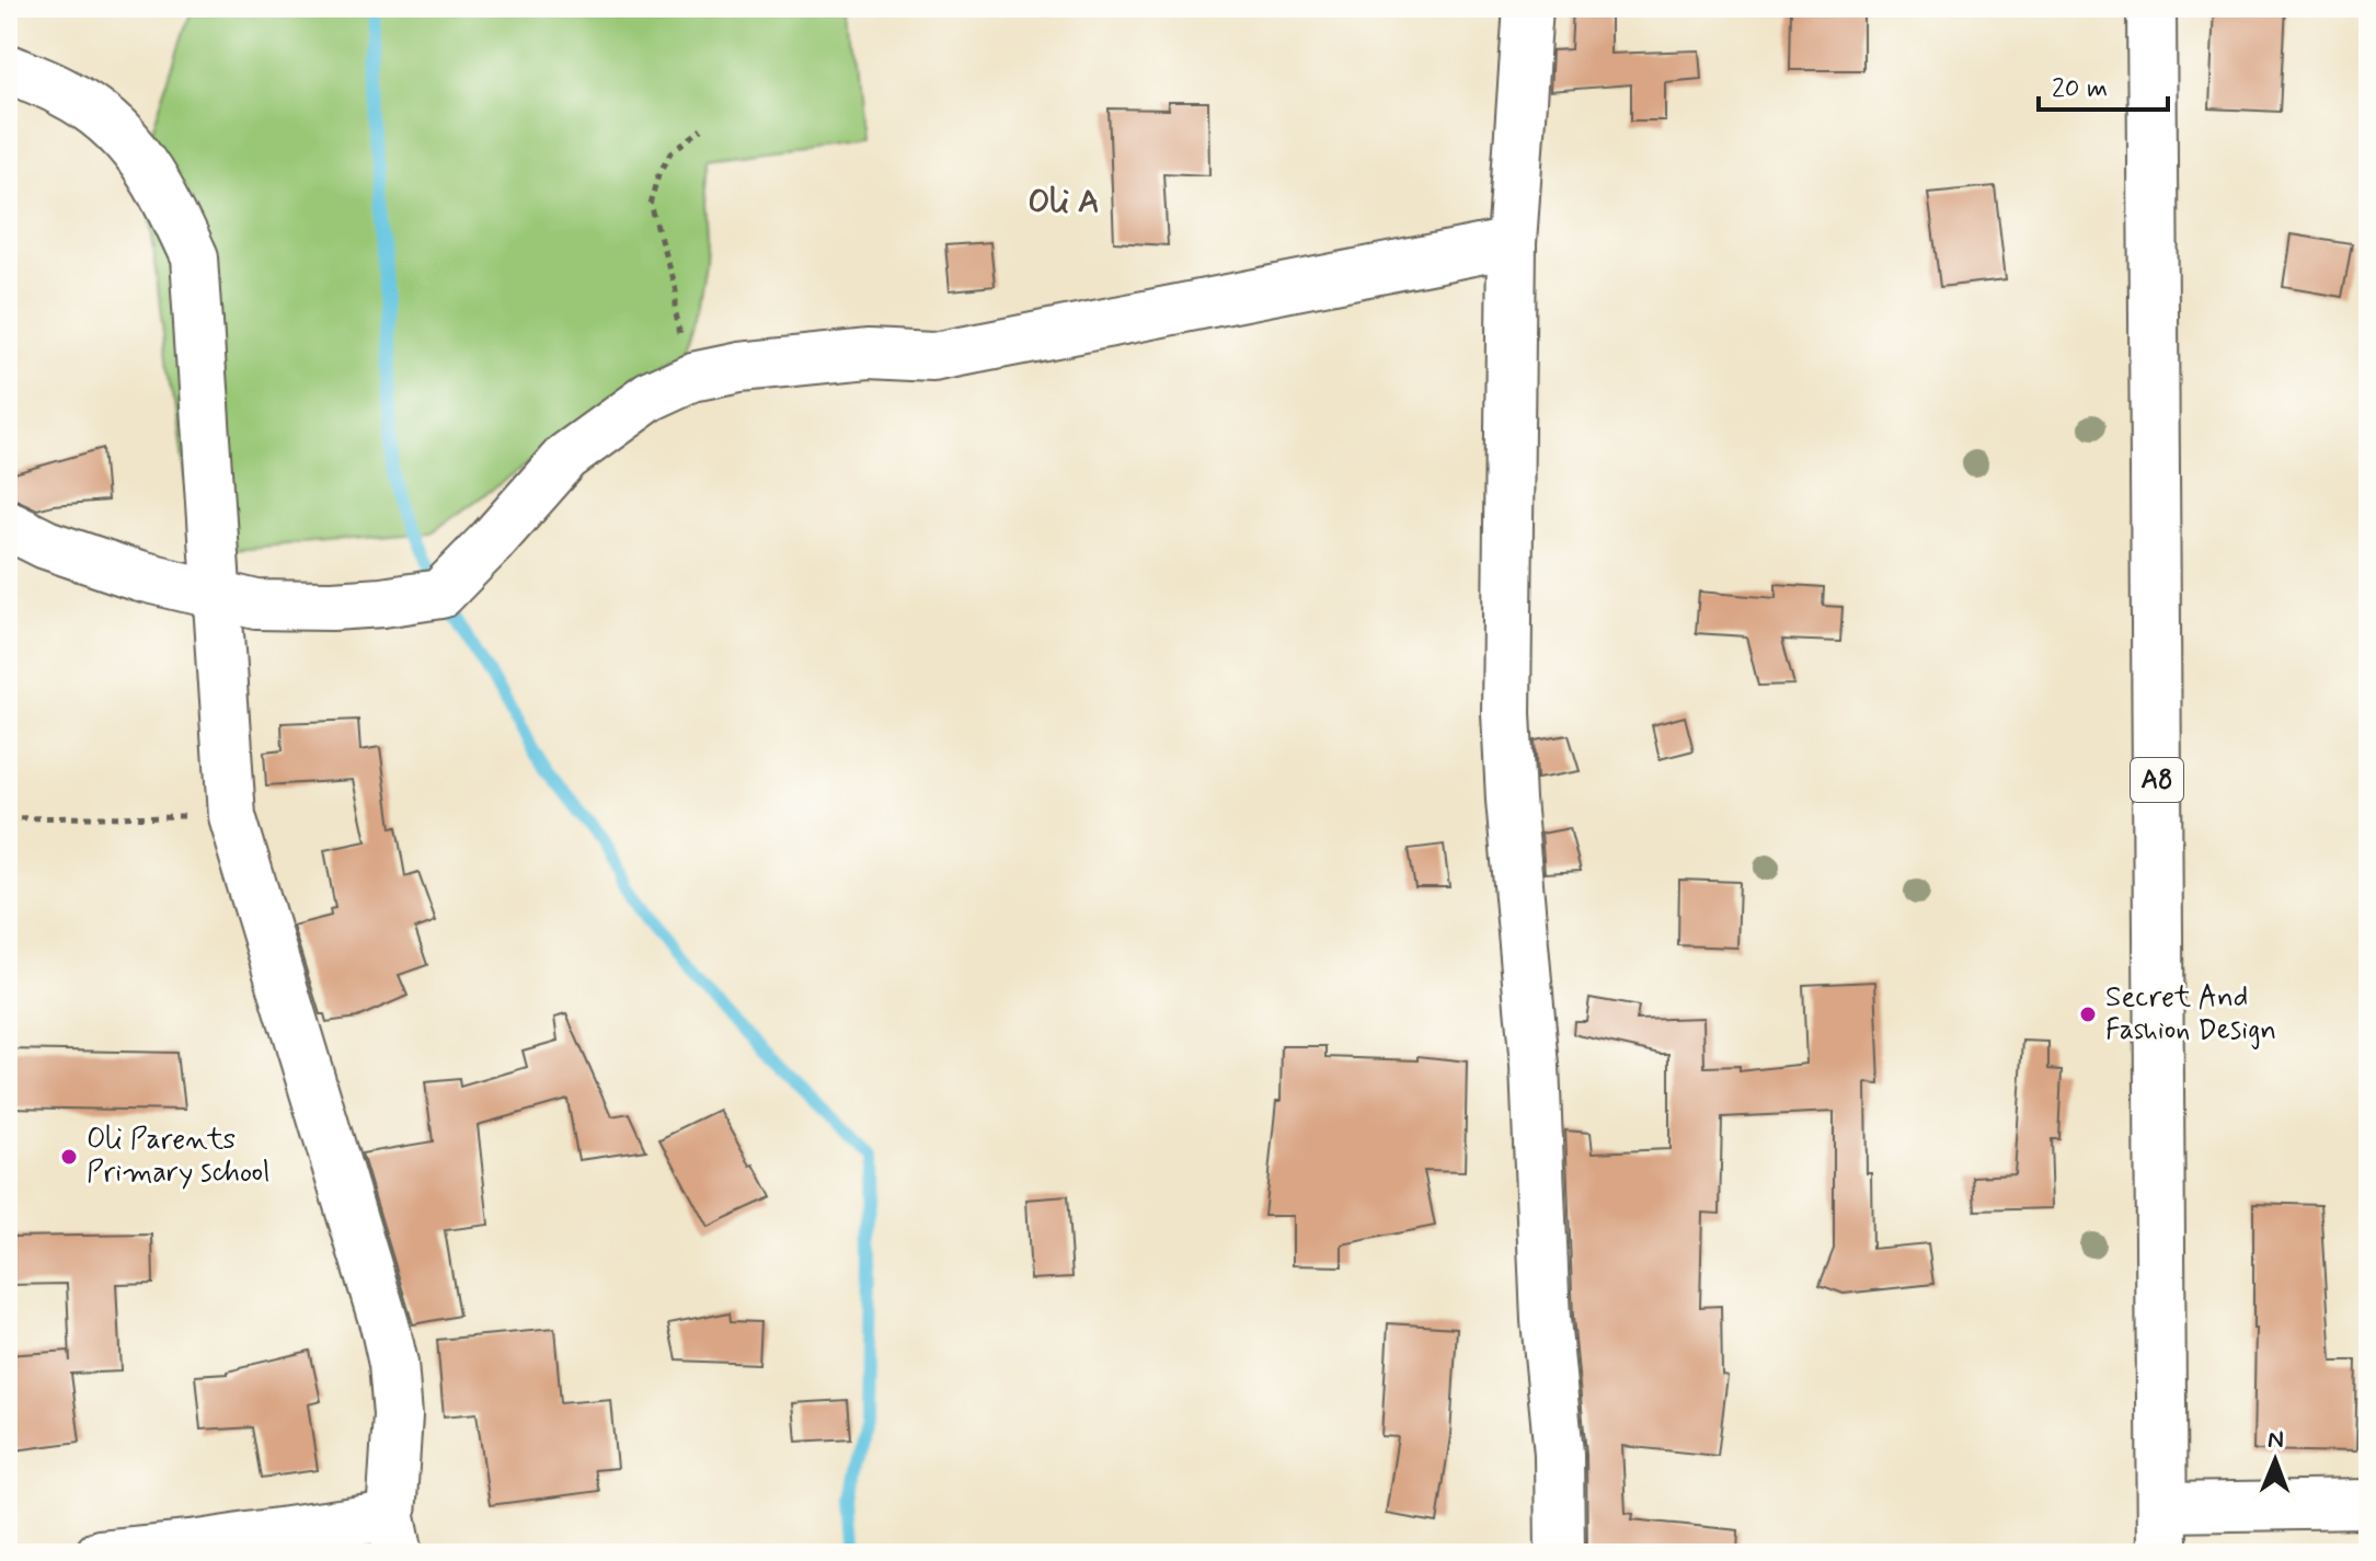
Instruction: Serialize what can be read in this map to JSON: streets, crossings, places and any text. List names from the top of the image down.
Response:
{
  "streets": {
    "street": ["A8"]
  },
  "districts": ["Oli A"],
  "places": ["Secret And Fashion Design", "Oli Parents Primary school"],
  "scale_bar": "20 m",
  "north": "top"
}
